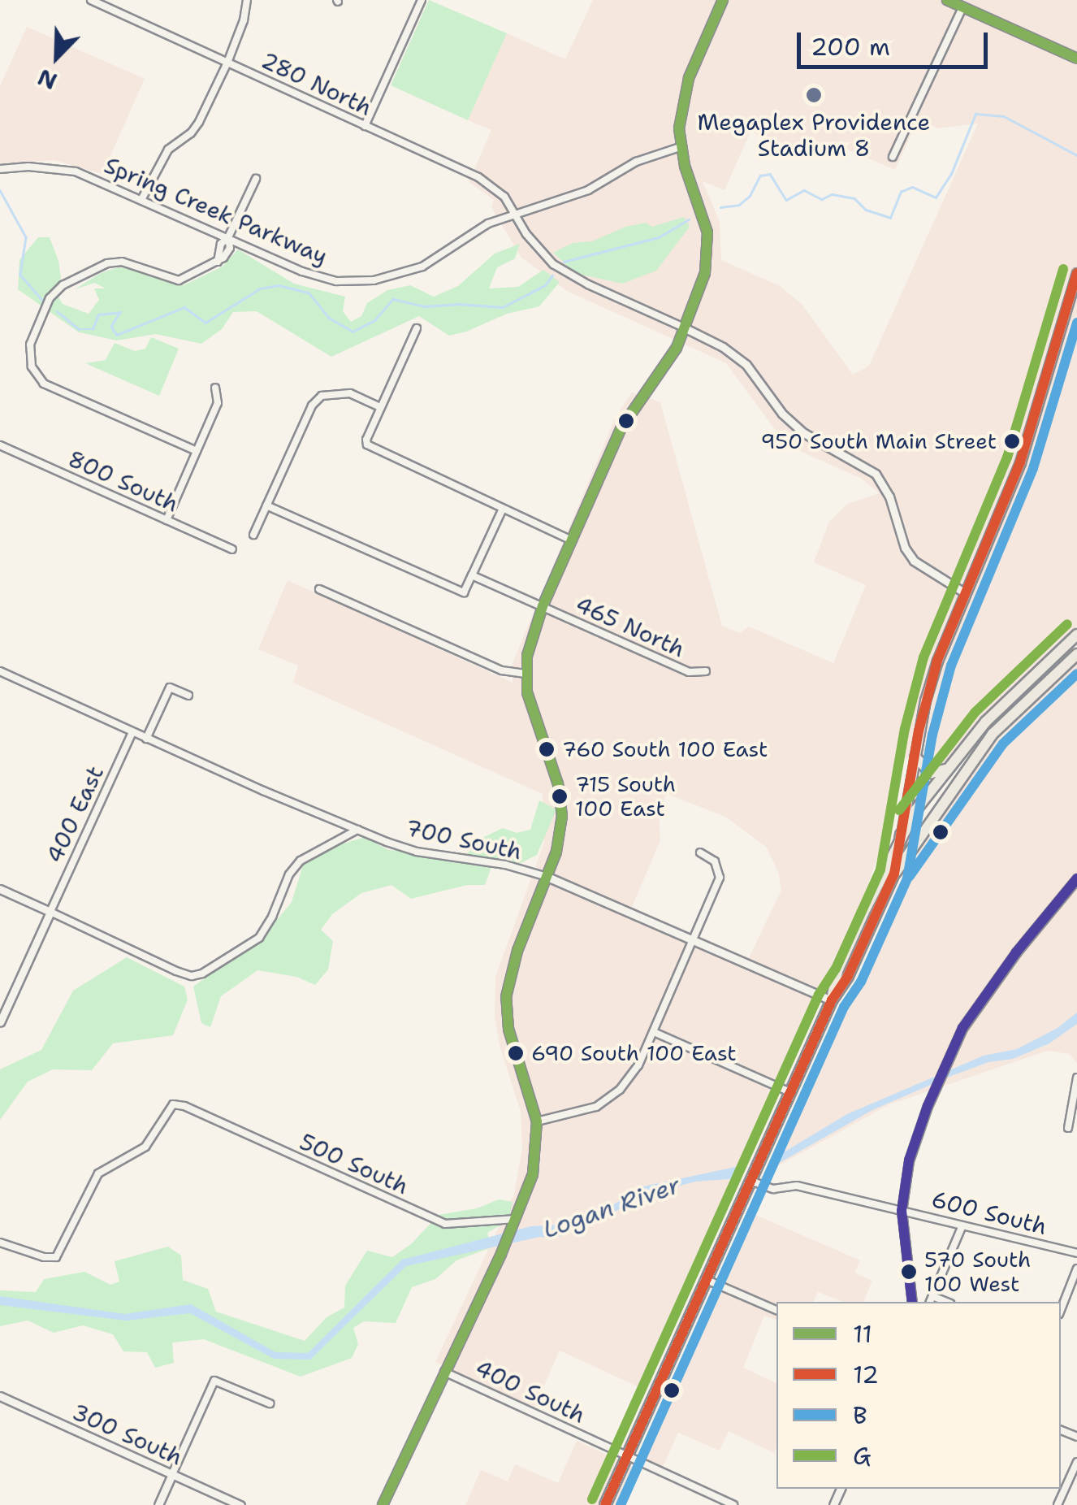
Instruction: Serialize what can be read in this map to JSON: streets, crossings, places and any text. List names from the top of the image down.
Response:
{
  "streets": {
    "street": [
      "280 North",
      "Spring Creek Parkway",
      "800 South",
      "465 North",
      "400 East",
      "700 South",
      "500 South",
      "600 South",
      "400 South",
      "300 South"
    ]
  },
  "crossings": [
    ["280 North", "Spring Creek Parkway"],
    ["400 East", "700 South"]
  ],
  "water": ["Logan River"],
  "places": [
    "Megaplex Providence Stadium 8",
    "950 South Main Street",
    "760 South 100 East",
    "715 South 100 East",
    "690 South 100 East",
    "570 South 100 West"
  ],
  "lines": [
    "transit line 11",
    "transit line G",
    "transit line 12",
    "transit line B"
  ],
  "legend": [
    "11",
    "12",
    "B",
    "G"
  ],
  "scale_bar": "200 m",
  "north": "bottom left"
}
